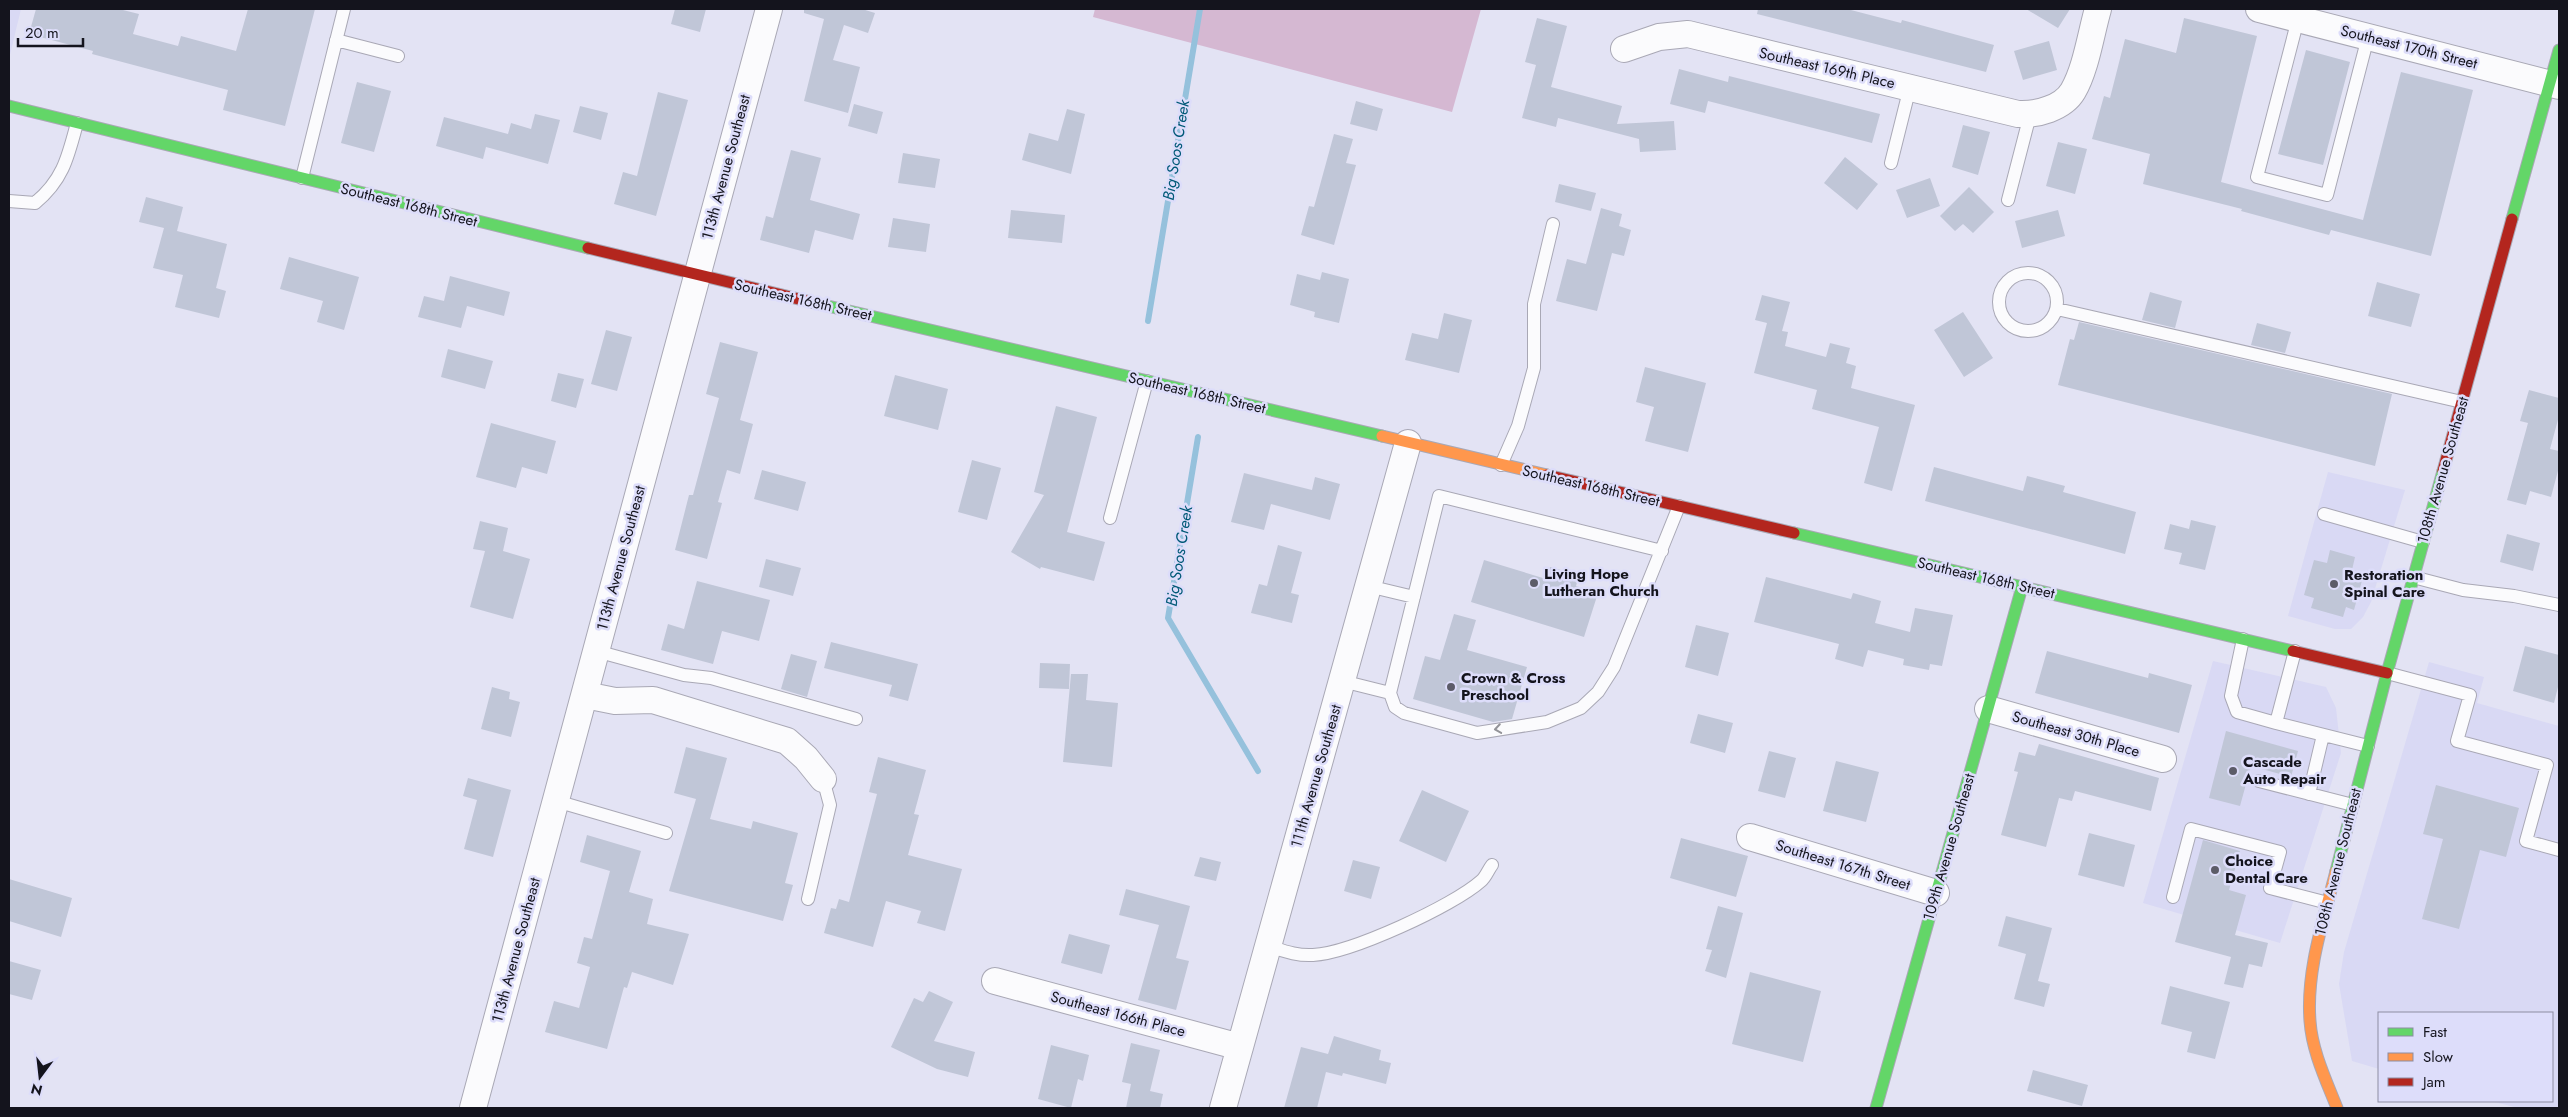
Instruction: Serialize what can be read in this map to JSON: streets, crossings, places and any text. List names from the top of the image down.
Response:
{
  "streets": {
    "street": [
      "Southeast 170th Street",
      "Southeast 169th Place",
      "113th Avenue Southeast",
      "Southeast 168th Street",
      "108th Avenue Southeast",
      "Southeast 30th Place",
      "111th Avenue Southeast",
      "109th Avenue Southeast",
      "Southeast 167th Street",
      "Southeast 166th Place"
    ]
  },
  "crossings": [
    ["Southeast 170th Street", "108th Avenue Southeast"],
    ["113th Avenue Southeast", "Southeast 168th Street"],
    ["Southeast 168th Street", "108th Avenue Southeast"],
    ["Southeast 168th Street", "111th Avenue Southeast"],
    ["Southeast 168th Street", "109th Avenue Southeast"],
    ["Southeast 30th Place", "109th Avenue Southeast"],
    ["111th Avenue Southeast", "Southeast 166th Place"],
    ["109th Avenue Southeast", "Southeast 167th Street"]
  ],
  "water": ["Big Soos Creek"],
  "places": [
    "Living Hope Lutheran Church",
    "Restoration Spinal Care",
    "Crown & Cross Preschool",
    "Cascade Auto Repair",
    "Choice Dental Care"
  ],
  "legend": ["Fast", "Slow", "Jam"],
  "scale_bar": "20 m",
  "north": "bottom"
}
